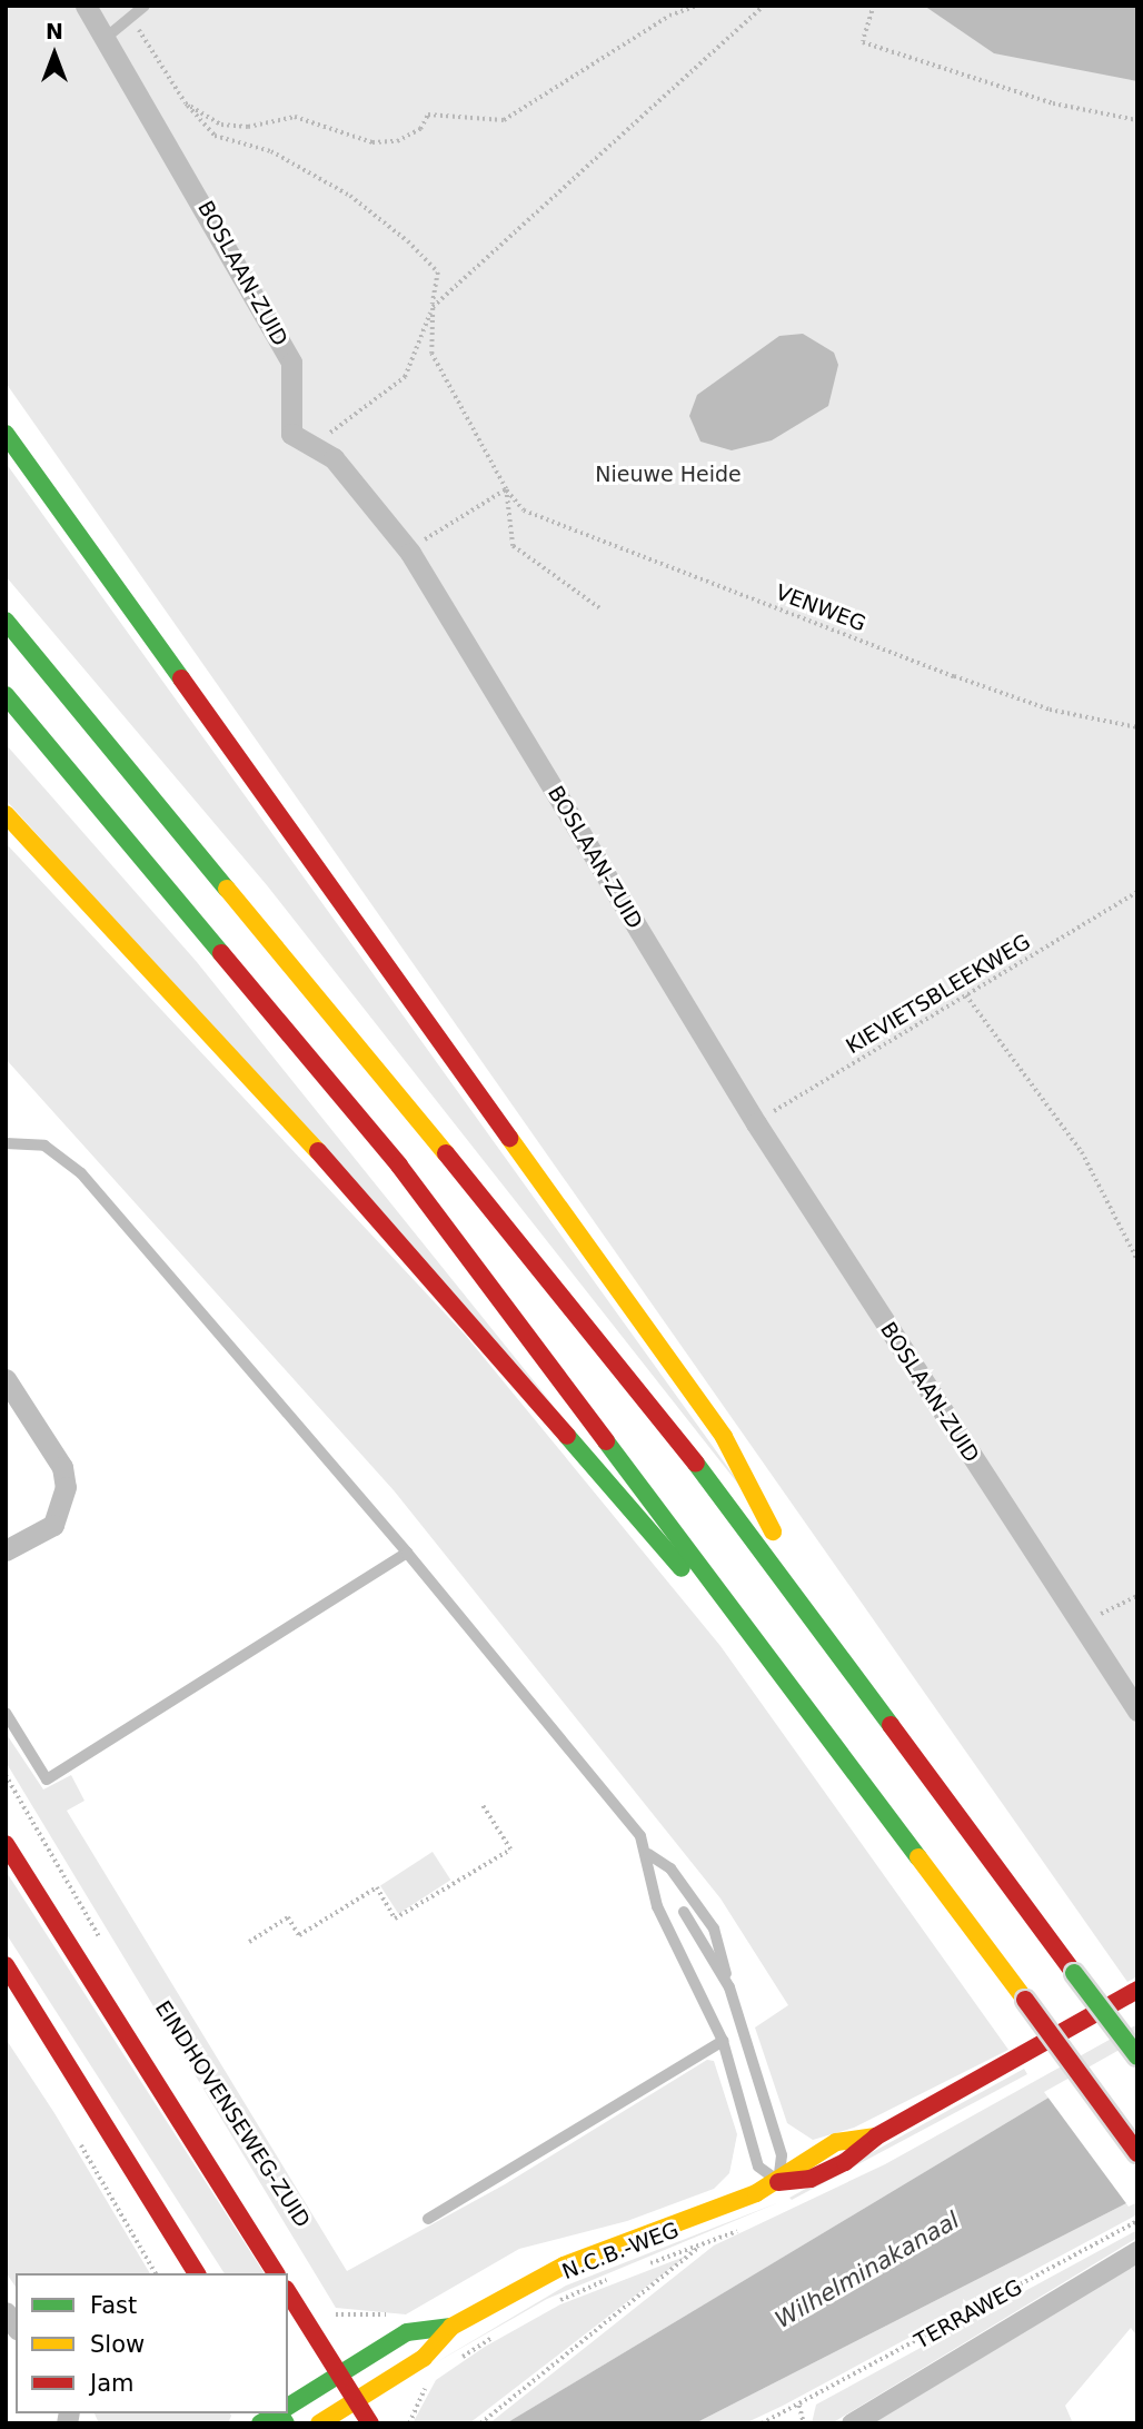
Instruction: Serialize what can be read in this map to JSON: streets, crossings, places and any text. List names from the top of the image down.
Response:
{
  "streets": {
    "main road": ["N.C.B.-WEG"],
    "street": ["BOSLAAN-ZUID", "TERRAWEG"],
    "path": ["VENWEG", "KIEVIETSBLEEKWEG"]
  },
  "crossings": [
    ["BOSLAAN-ZUID", "KIEVIETSBLEEKWEG"]
  ],
  "water": ["Wilhelminakanaal"],
  "parks": ["Nieuwe Heide"],
  "legend": ["Fast", "Slow", "Jam"],
  "north": "top"
}
